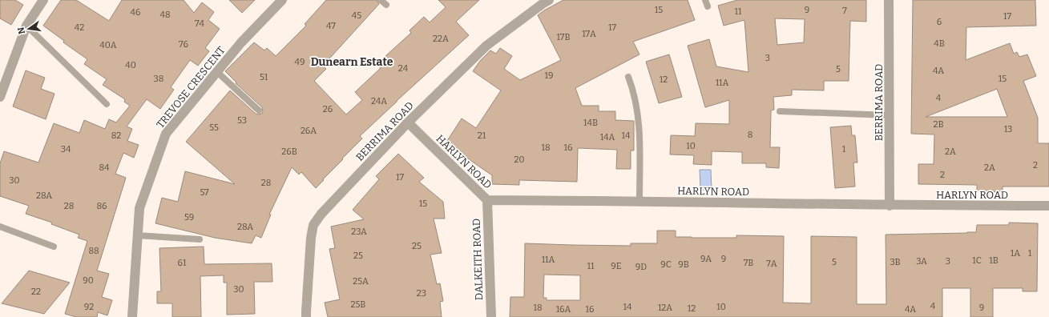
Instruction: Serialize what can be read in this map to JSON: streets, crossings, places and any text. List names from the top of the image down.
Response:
{
  "streets": {
    "street": [
      "TREVOSE CRESCENT",
      "BERRIMA ROAD",
      "HARLYN ROAD",
      "DALKEITH ROAD"
    ]
  },
  "crossings": [
    ["BERRIMA ROAD", "HARLYN ROAD"],
    ["HARLYN ROAD", "DALKEITH ROAD"]
  ],
  "districts": ["Dunearn Estate"],
  "house_numbers": [
    "15",
    "9",
    "7",
    "11",
    "46",
    "48",
    "45",
    "17",
    "6",
    "74",
    "47",
    "42",
    "17",
    "17A",
    "17B",
    "22A",
    "4B",
    "76",
    "40A",
    "3",
    "49",
    "40",
    "24",
    "5",
    "4A",
    "19",
    "51",
    "38",
    "15",
    "12",
    "11A",
    "4",
    "24A",
    "26",
    "53",
    "14B",
    "2B",
    "55",
    "13",
    "26A",
    "8",
    "82",
    "21",
    "14",
    "14A",
    "10",
    "18",
    "16",
    "34",
    "1",
    "26B",
    "2A",
    "20",
    "2",
    "84",
    "2A",
    "2",
    "17",
    "30",
    "28",
    "57",
    "28A",
    "15",
    "28",
    "86",
    "59",
    "28A",
    "23A",
    "25",
    "88",
    "1A",
    "1",
    "25",
    "9A",
    "9",
    "11A",
    "1C",
    "1B",
    "3A",
    "3",
    "5",
    "3B",
    "61",
    "7B",
    "7A",
    "9C",
    "9B",
    "11",
    "9E",
    "9D",
    "90",
    "25A",
    "30",
    "22",
    "23",
    "25B",
    "4",
    "92",
    "14",
    "10",
    "18",
    "12A",
    "9",
    "12",
    "16A",
    "16",
    "4A"
  ],
  "north": "left"
}
